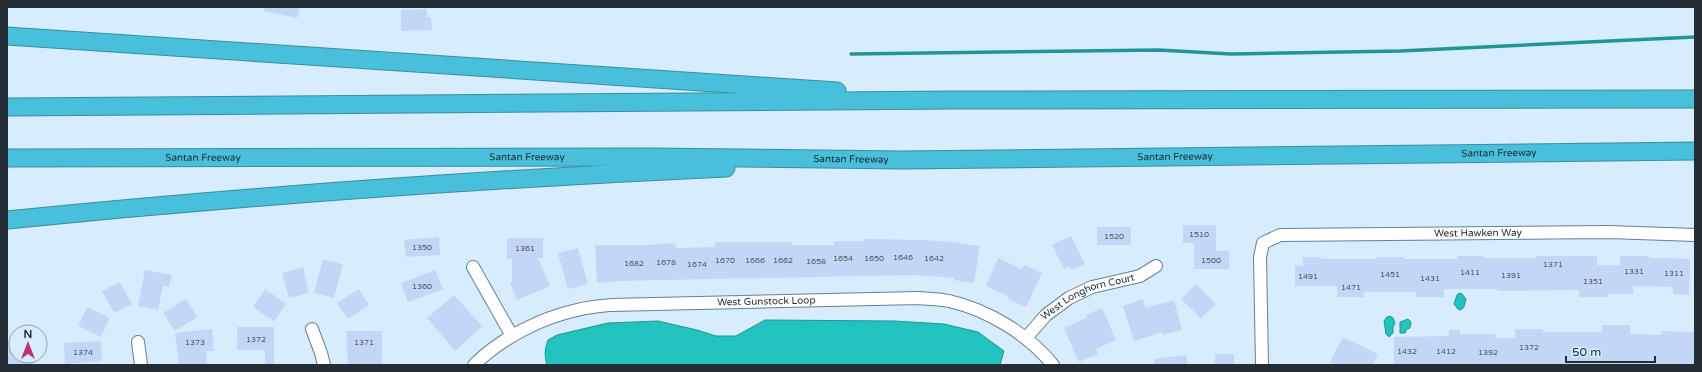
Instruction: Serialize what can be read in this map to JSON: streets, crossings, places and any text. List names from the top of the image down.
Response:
{
  "streets": {
    "highway": ["Santan Freeway"],
    "street": ["West Hawken Way", "West Longhorn Court", "West Gunstock Loop"]
  },
  "crossings": [
    ["West Longhorn Court", "West Gunstock Loop"]
  ],
  "house_numbers": [
    "1510",
    "1520",
    "1350",
    "1361",
    "1646",
    "1654",
    "1650",
    "1642",
    "1670",
    "1666",
    "1662",
    "1500",
    "1658",
    "1678",
    "1682",
    "1674",
    "1371",
    "1331",
    "1411",
    "1311",
    "1451",
    "1391",
    "1491",
    "1431",
    "1351",
    "1360",
    "1471",
    "1372",
    "1373",
    "1371",
    "1372",
    "1432",
    "1412",
    "1374",
    "1392"
  ],
  "scale_bar": "50 m",
  "north": "top"
}
